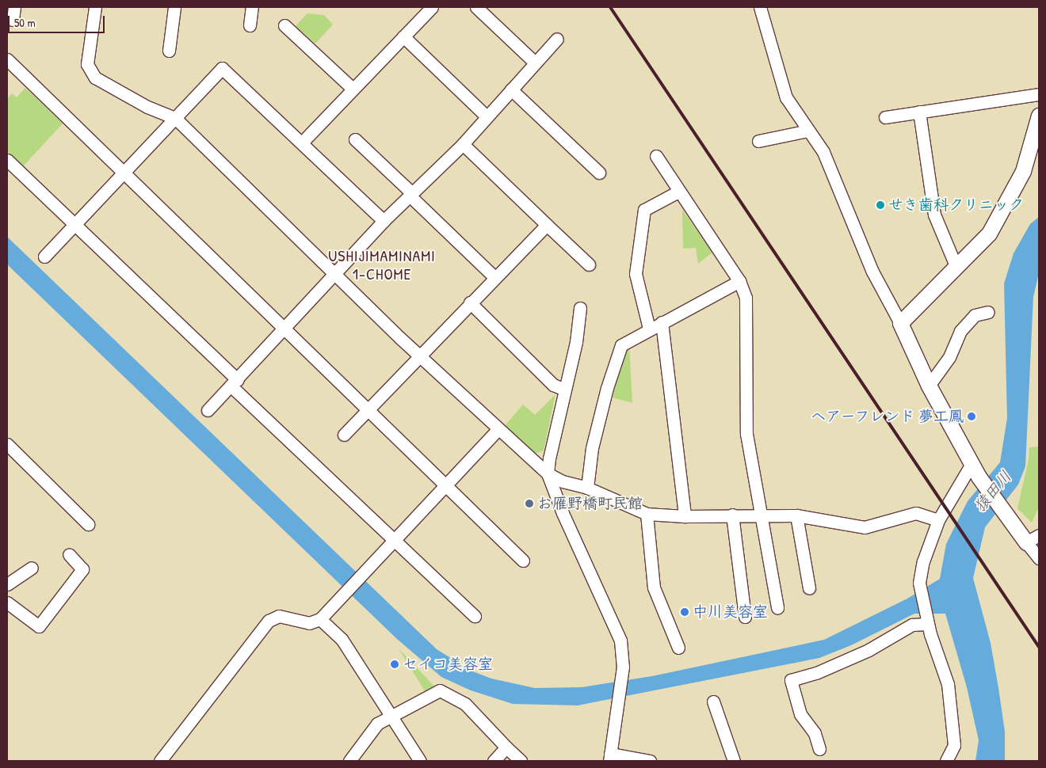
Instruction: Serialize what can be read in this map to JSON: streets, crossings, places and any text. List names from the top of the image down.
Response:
{
  "districts": ["USHIJIMAMINAMI 1-CHOME"],
  "water": ["猿田川"],
  "places": [
    "せき歯科クリニック",
    "ヘアーフレンド 夢工鳳",
    "お雁野橋町民館",
    "中川美容室",
    "セイコ美容室"
  ],
  "scale_bar": "50 m"
}
